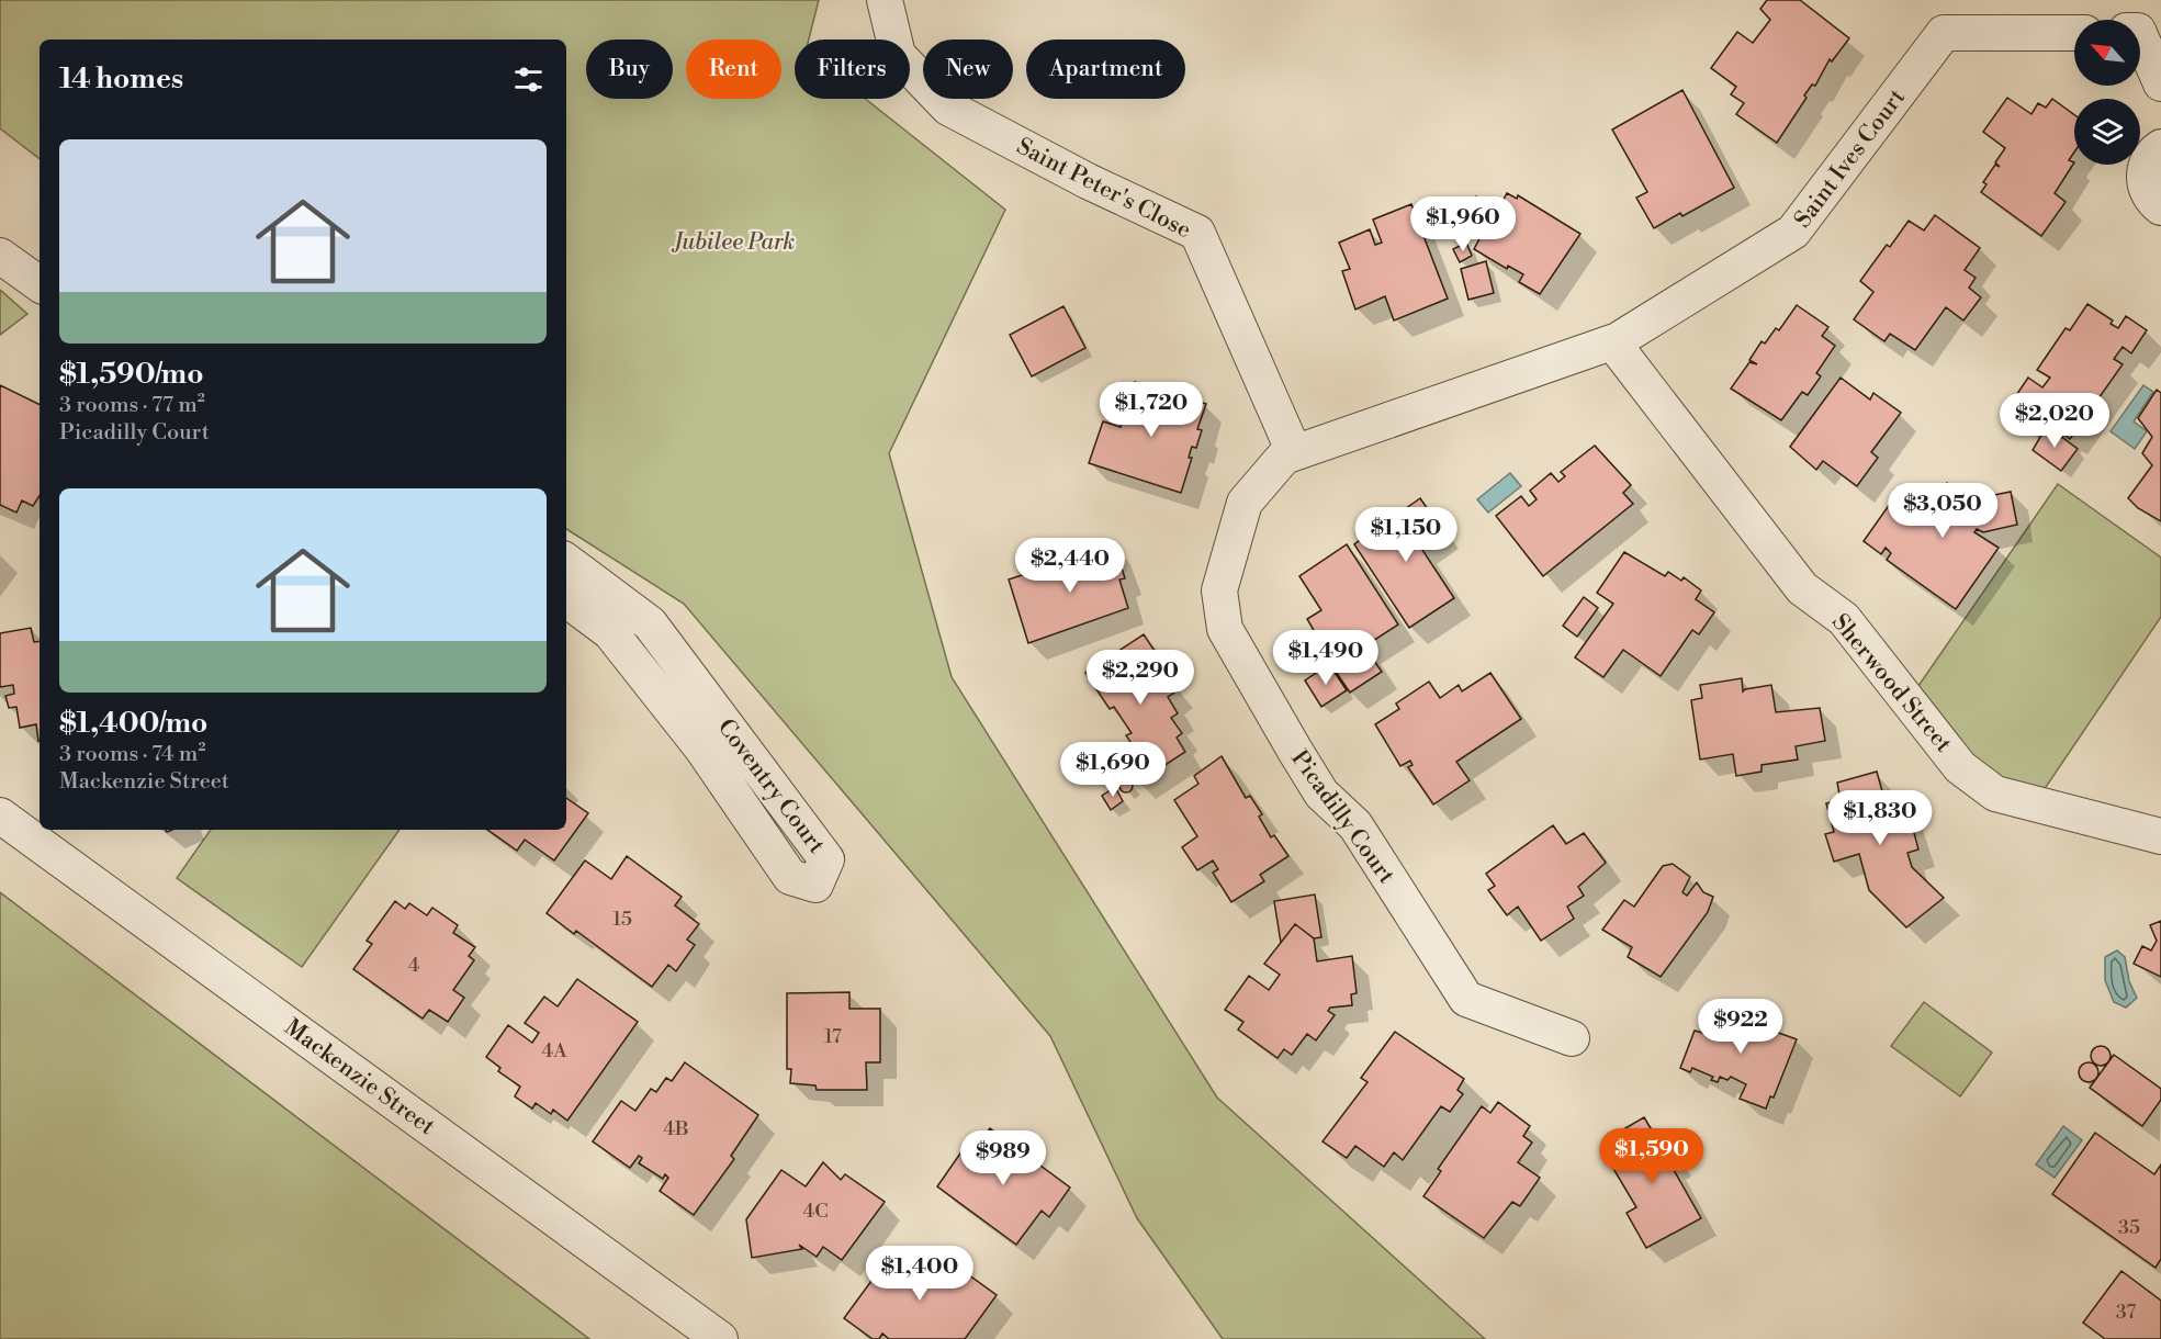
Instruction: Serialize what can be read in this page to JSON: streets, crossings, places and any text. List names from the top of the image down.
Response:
{
  "streets": {
    "street": [
      "Saint Ives Court",
      "Saint Peter's Close",
      "Sherwood Street",
      "Coventry Court",
      "Picadilly Court",
      "Mackenzie Street"
    ]
  },
  "crossings": [
    ["Saint Ives Court", "Sherwood Street"],
    ["Saint Ives Court", "Picadilly Court"],
    ["Saint Peter's Close", "Picadilly Court"],
    ["Sherwood Street", "Picadilly Court"]
  ],
  "parks": ["Jubilee Park"],
  "house_numbers": [
    "15",
    "4",
    "17",
    "4A",
    "4B",
    "4C",
    "35",
    "37"
  ],
  "north": "top left",
  "page": {
    "chip": [
      "Buy",
      "Rent",
      "Filters",
      "New",
      "Apartment"
    ],
    "heading": "14 homes",
    "list": [
      {
        "name": "$1,590/mo",
        "note": "3 rooms · 77 m² · Picadilly Court"
      },
      {
        "name": "$1,400/mo",
        "note": "3 rooms · 74 m² · Mackenzie Street"
      }
    ],
    "price": [
      "$1,960",
      "$1,720",
      "$2,020",
      "$3,050",
      "$1,150",
      "$2,440",
      "$1,490",
      "$2,290",
      "$1,690",
      "$1,830",
      "$922",
      "$1,590",
      "$989",
      "$1,400"
    ]
  }
}
